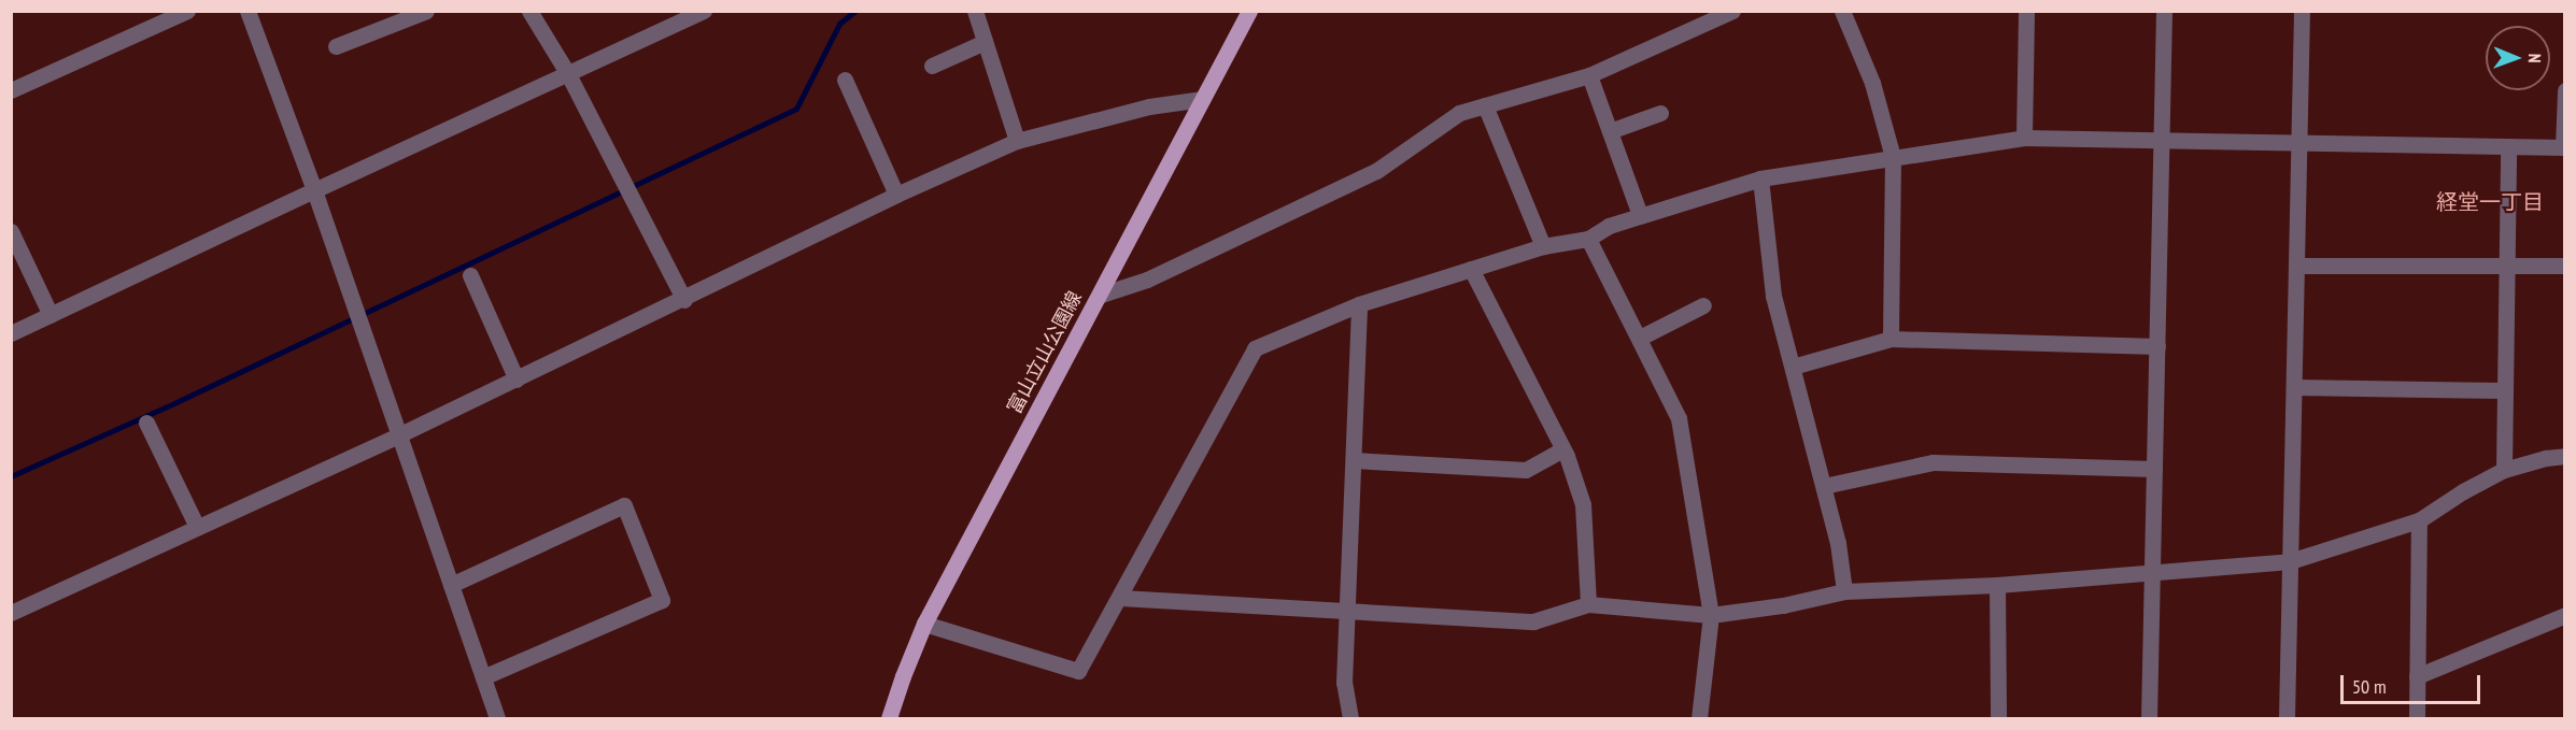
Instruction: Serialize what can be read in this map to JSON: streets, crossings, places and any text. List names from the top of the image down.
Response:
{
  "streets": {
    "main road": ["富山立山公園線"]
  },
  "districts": ["経堂一丁目"],
  "scale_bar": "50 m",
  "north": "right"
}
